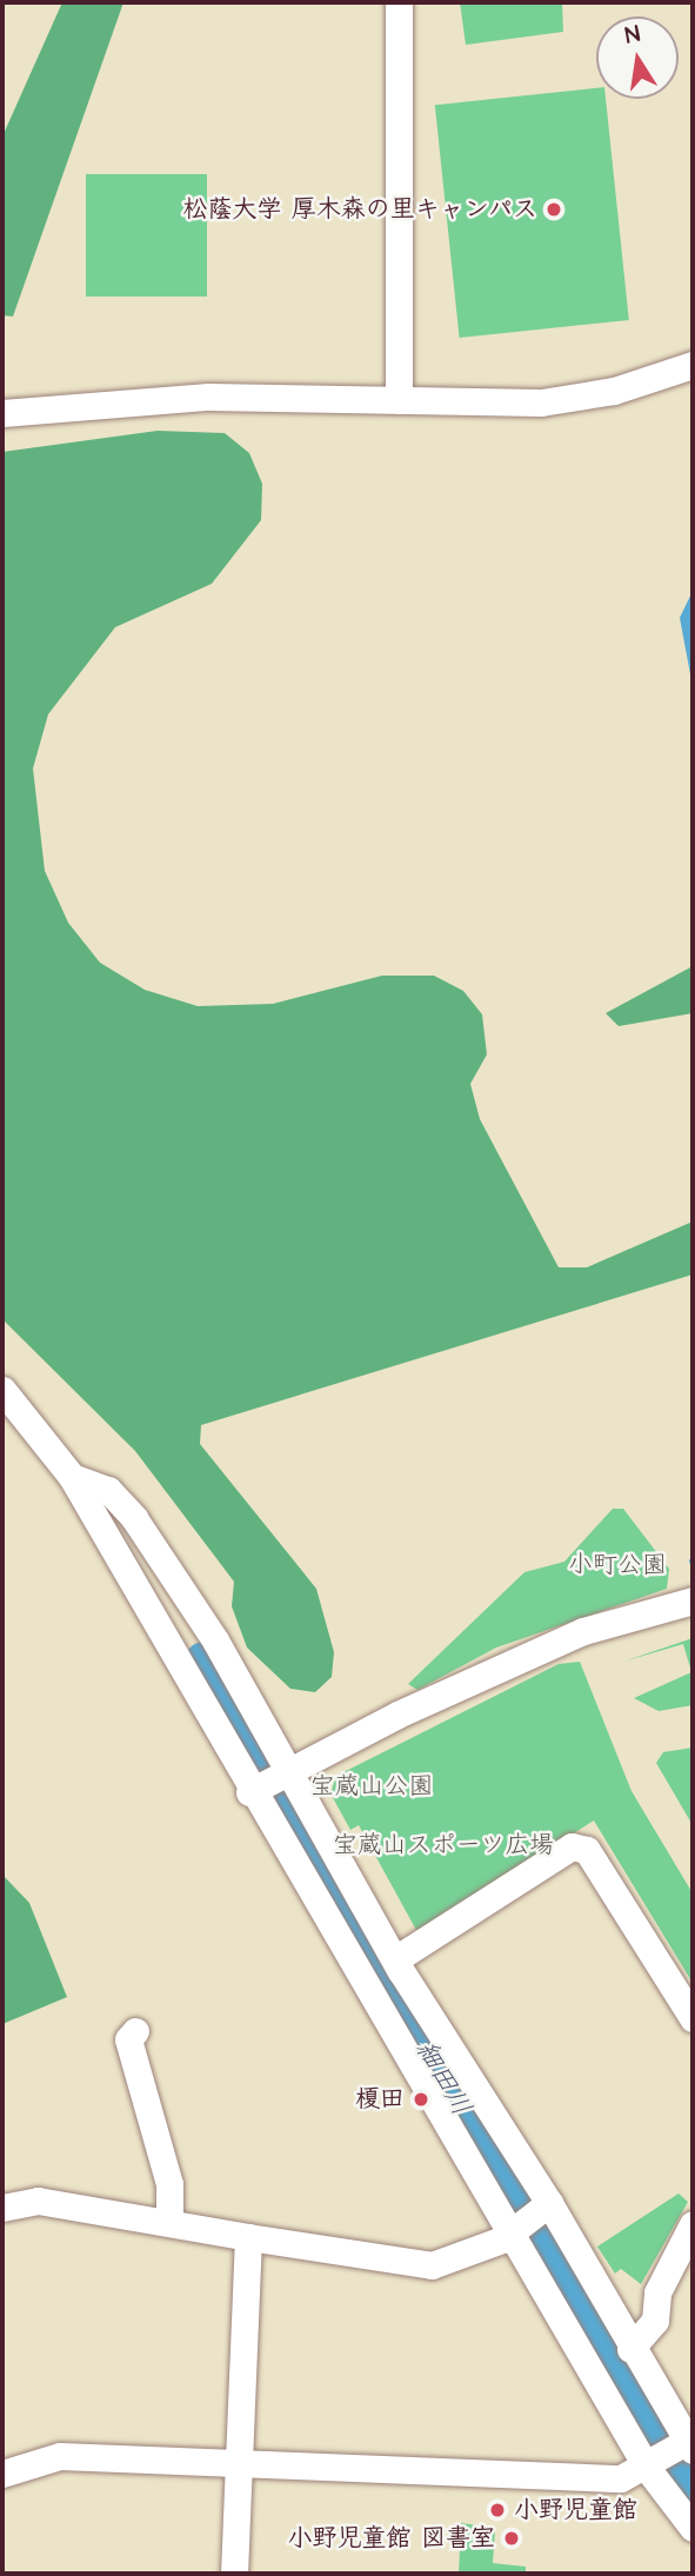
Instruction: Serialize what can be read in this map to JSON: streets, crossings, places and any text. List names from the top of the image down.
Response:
{
  "water": ["細田川"],
  "parks": ["小町公園", "宝蔵山公園", "宝蔵山スポーツ広場"],
  "places": [
    "松蔭大学 厚木森の里キャンパス",
    "榎田",
    "小野児童館",
    "小野児童館 図書室"
  ],
  "north": "top"
}
